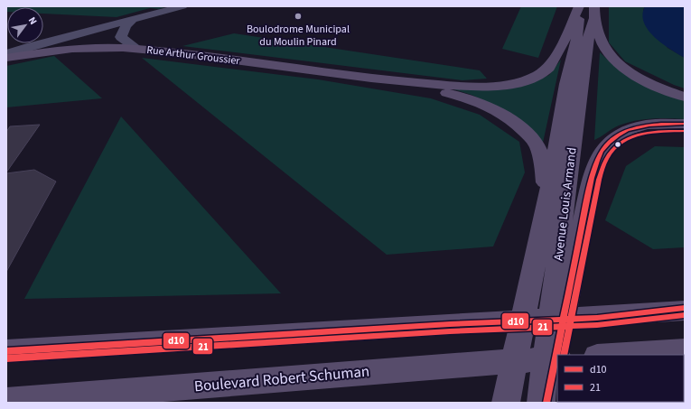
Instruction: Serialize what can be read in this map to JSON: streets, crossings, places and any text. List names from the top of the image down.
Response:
{
  "streets": {
    "main road": ["Rue Arthur Groussier", "Avenue Louis Armand", "Boulevard Robert Schuman"]
  },
  "places": ["Boulodrome Municipal du Moulin Pinard"],
  "lines": ["transit line d10", "transit line 21"],
  "legend": ["d10", "21"],
  "north": "top right"
}
